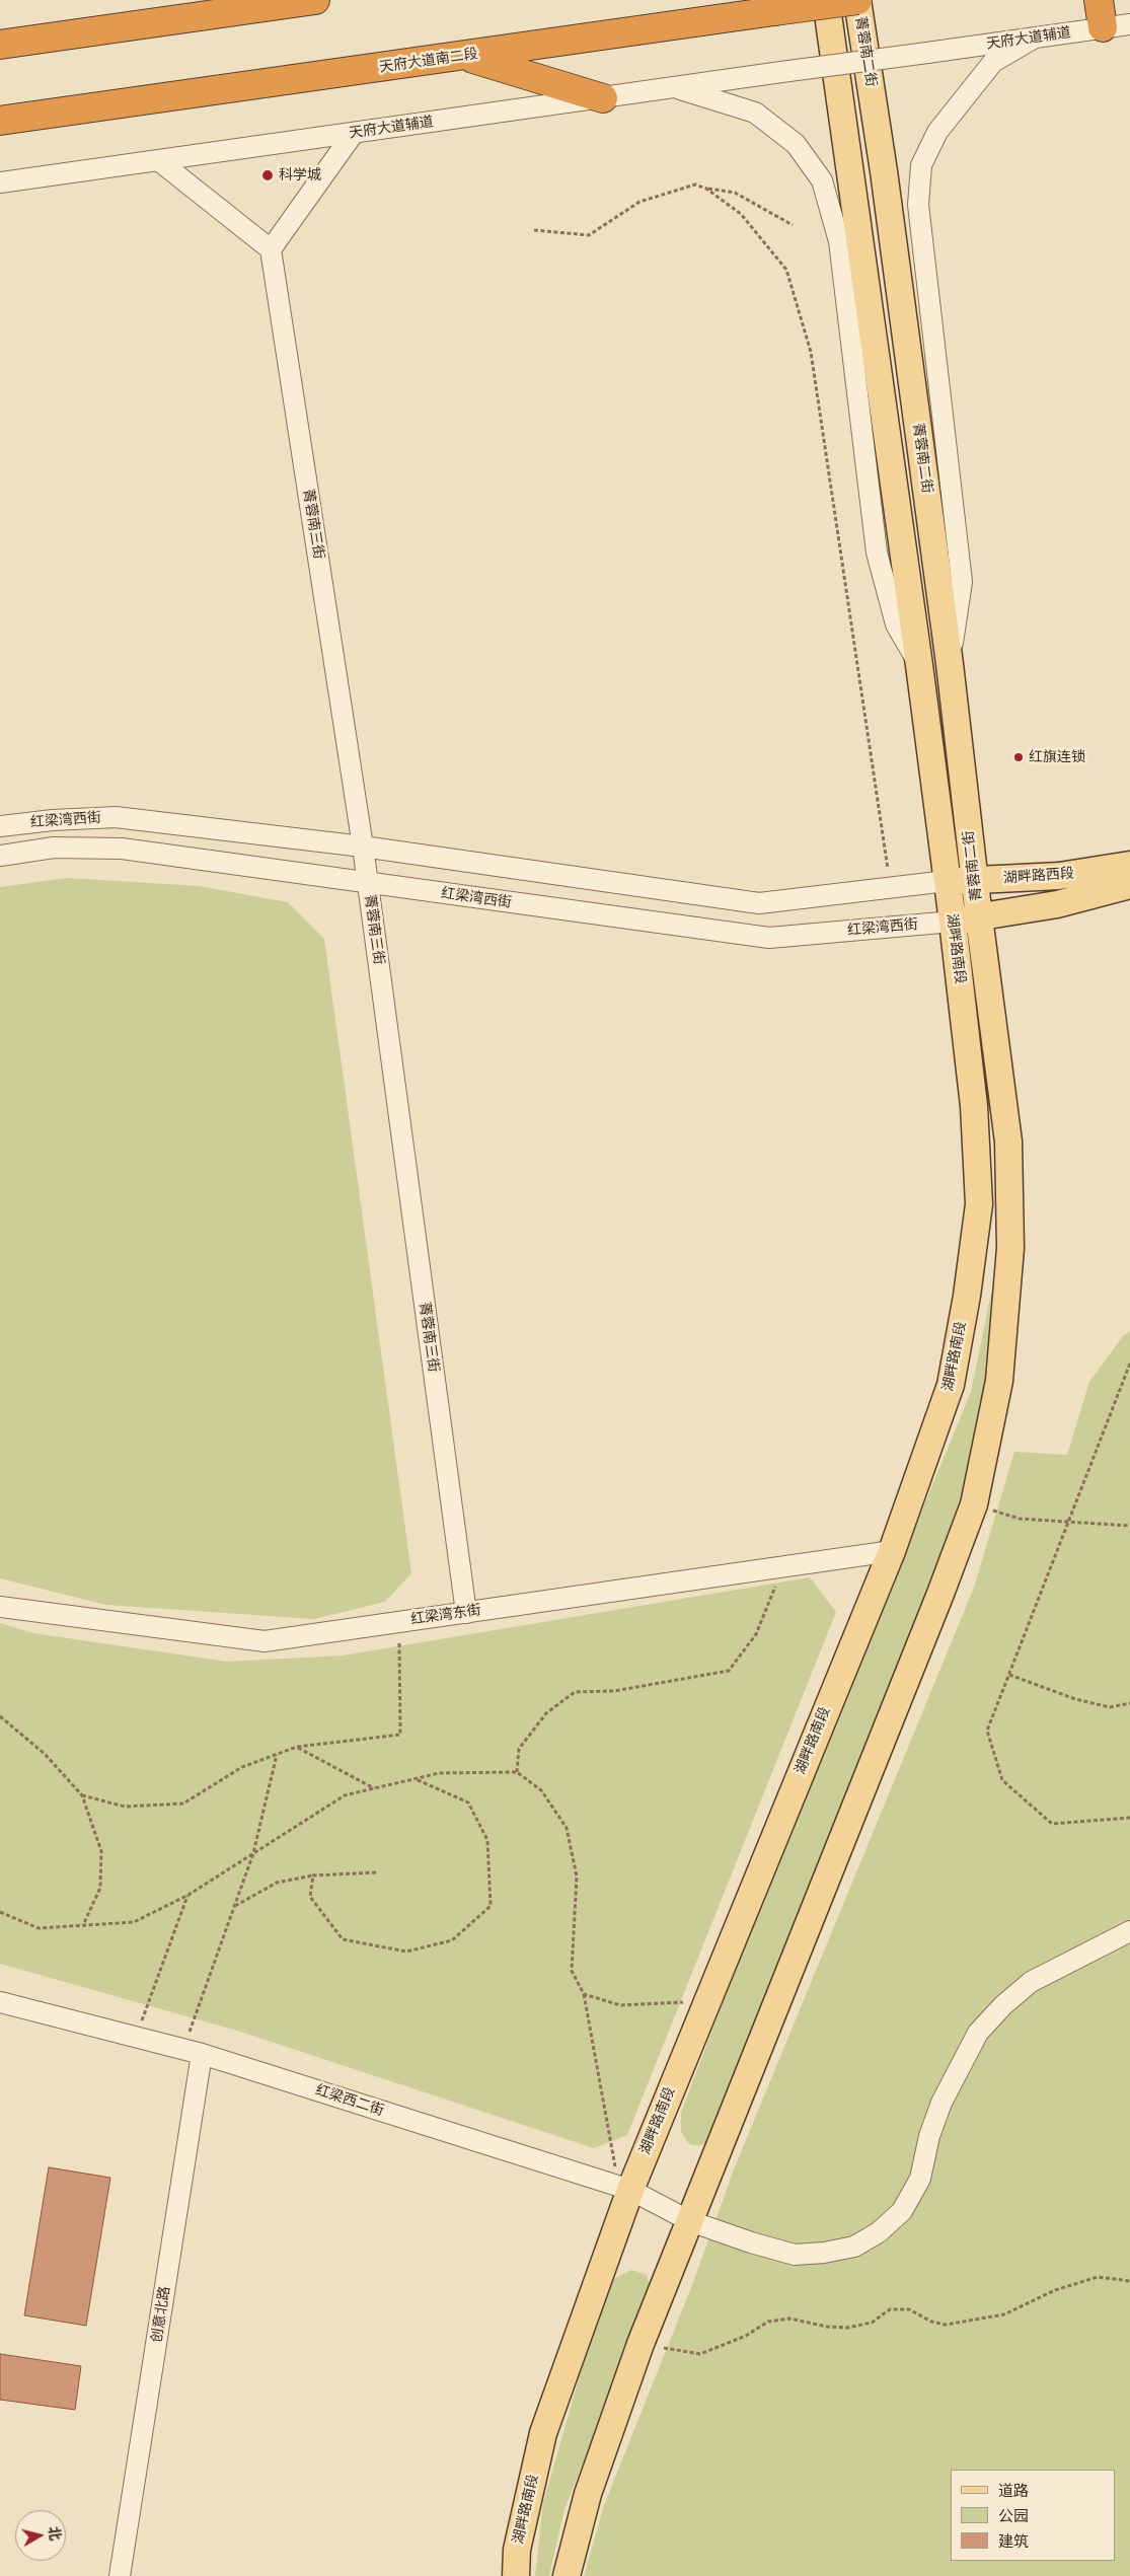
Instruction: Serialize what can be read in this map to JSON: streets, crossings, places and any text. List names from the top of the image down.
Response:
{
  "streets": {
    "highway": ["天府大道南二段"],
    "main road": ["菁蓉南二街", "湖畔路西段", "湖畔路南段"],
    "street": [
      "天府大道辅道",
      "菁蓉南三街",
      "红梁湾西街",
      "红梁湾东街",
      "红梁西二街",
      "创意北路"
    ]
  },
  "crossings": [
    ["菁蓉南二街", "天府大道南二段"],
    ["菁蓉南二街", "红梁湾西街"],
    ["菁蓉南二街", "湖畔路西段"],
    ["菁蓉南二街", "湖畔路南段"],
    ["菁蓉南三街", "红梁湾西街"],
    ["菁蓉南三街", "红梁湾东街"],
    ["红梁湾西街", "湖畔路西段"],
    ["红梁湾西街", "湖畔路南段"],
    ["湖畔路西段", "湖畔路南段"],
    ["湖畔路南段", "红梁湾东街"],
    ["湖畔路南段", "红梁西二街"],
    ["红梁西二街", "创意北路"]
  ],
  "places": ["科学城", "红旗连锁"],
  "legend": ["道路", "公园", "建筑"],
  "north": "right"
}
